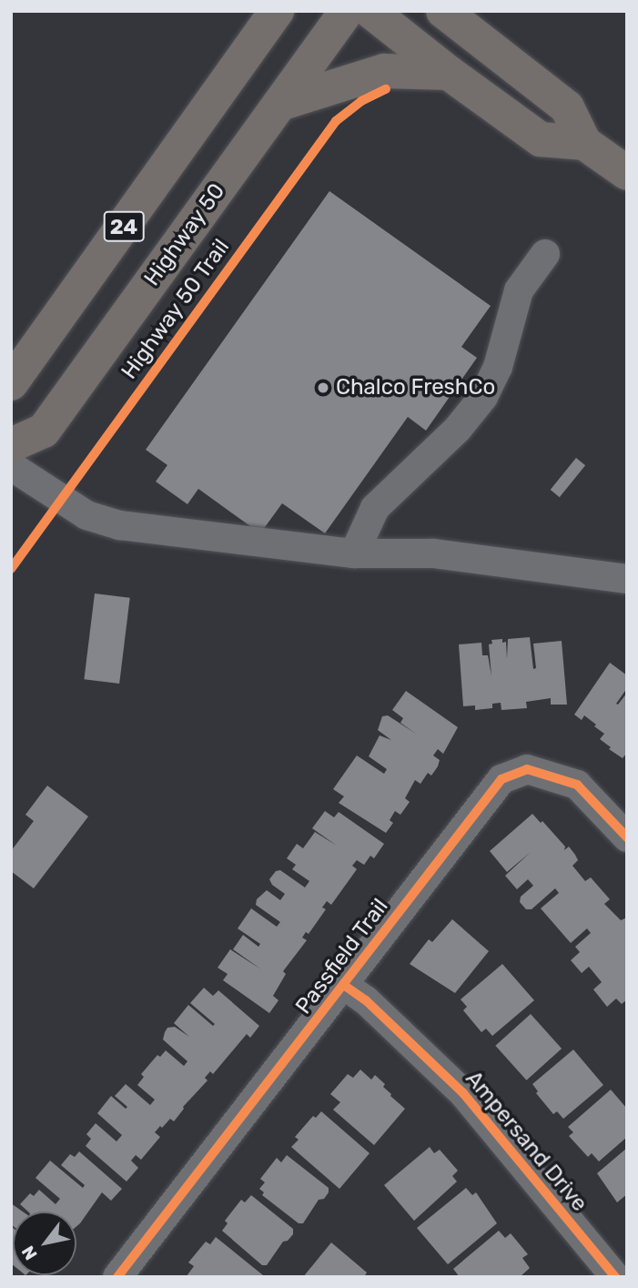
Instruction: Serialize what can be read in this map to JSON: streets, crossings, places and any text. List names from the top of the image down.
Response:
{
  "streets": {
    "main road": ["24", "Highway 50"],
    "street": ["Passfield Trail", "Ampersand Drive"],
    "cycle path": ["Highway 50 Trail"]
  },
  "crossings": [
    ["Passfield Trail", "Ampersand Drive"]
  ],
  "places": ["Chalco FreshCo"],
  "north": "bottom left"
}
